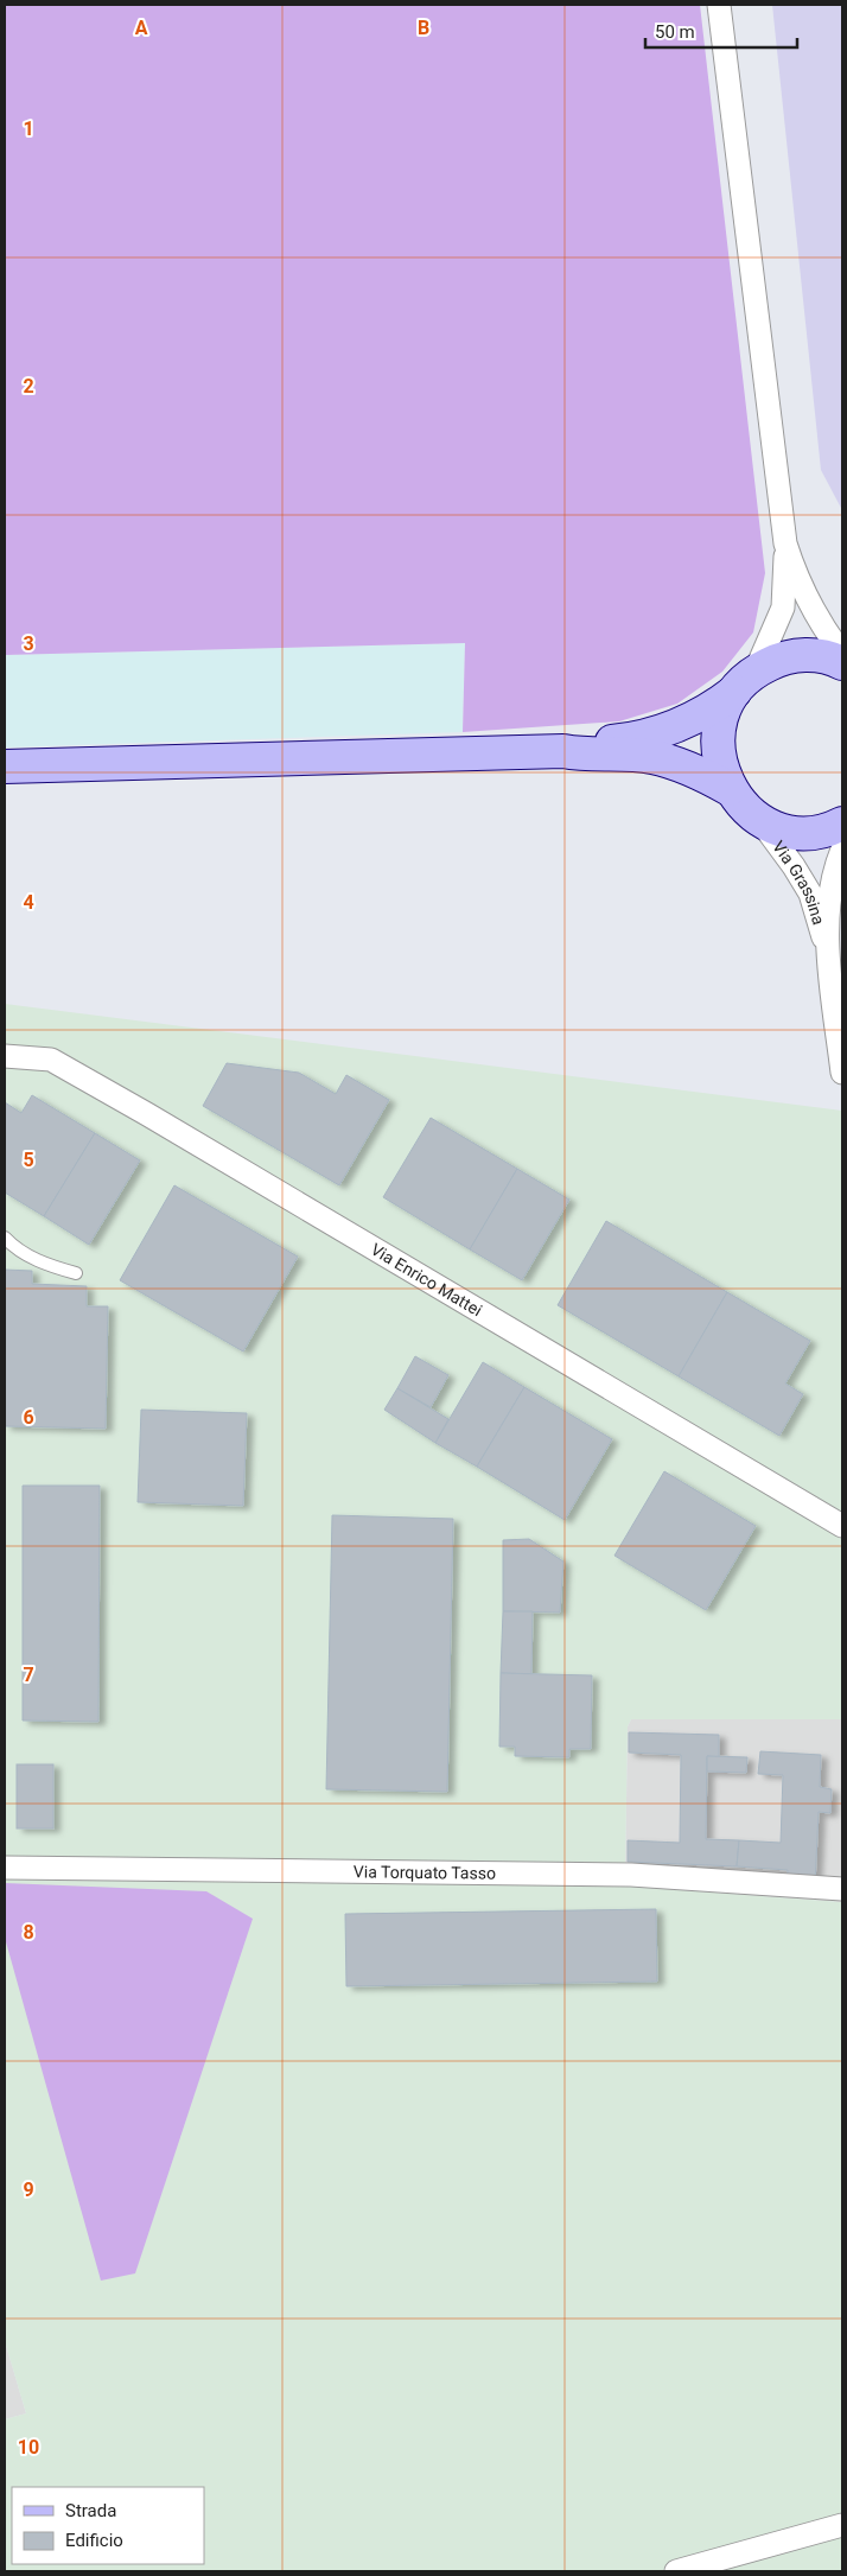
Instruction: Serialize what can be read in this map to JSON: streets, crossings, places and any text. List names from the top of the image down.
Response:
{
  "streets": {
    "street": ["Via Grassina", "Via Enrico Mattei", "Via Torquato Tasso"]
  },
  "legend": ["Strada", "Edificio"],
  "scale_bar": "50 m",
  "grid": {
    "columns": ["A", "B"],
    "rows": [
      "1",
      "2",
      "3",
      "4",
      "5",
      "6",
      "7",
      "8",
      "9",
      "10"
    ]
  }
}
